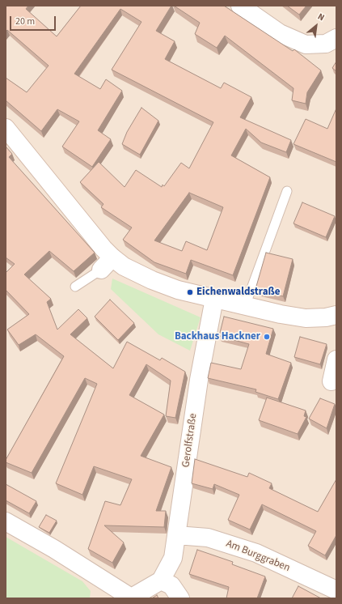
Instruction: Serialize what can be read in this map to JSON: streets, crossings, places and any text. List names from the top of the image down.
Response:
{
  "streets": {
    "street": ["Gerolfstraße", "Am Burggraben"]
  },
  "crossings": [
    ["Gerolfstraße", "Am Burggraben"]
  ],
  "places": ["Eichenwaldstraße", "Backhaus Hackner"],
  "scale_bar": "20 m",
  "north": "top right"
}
